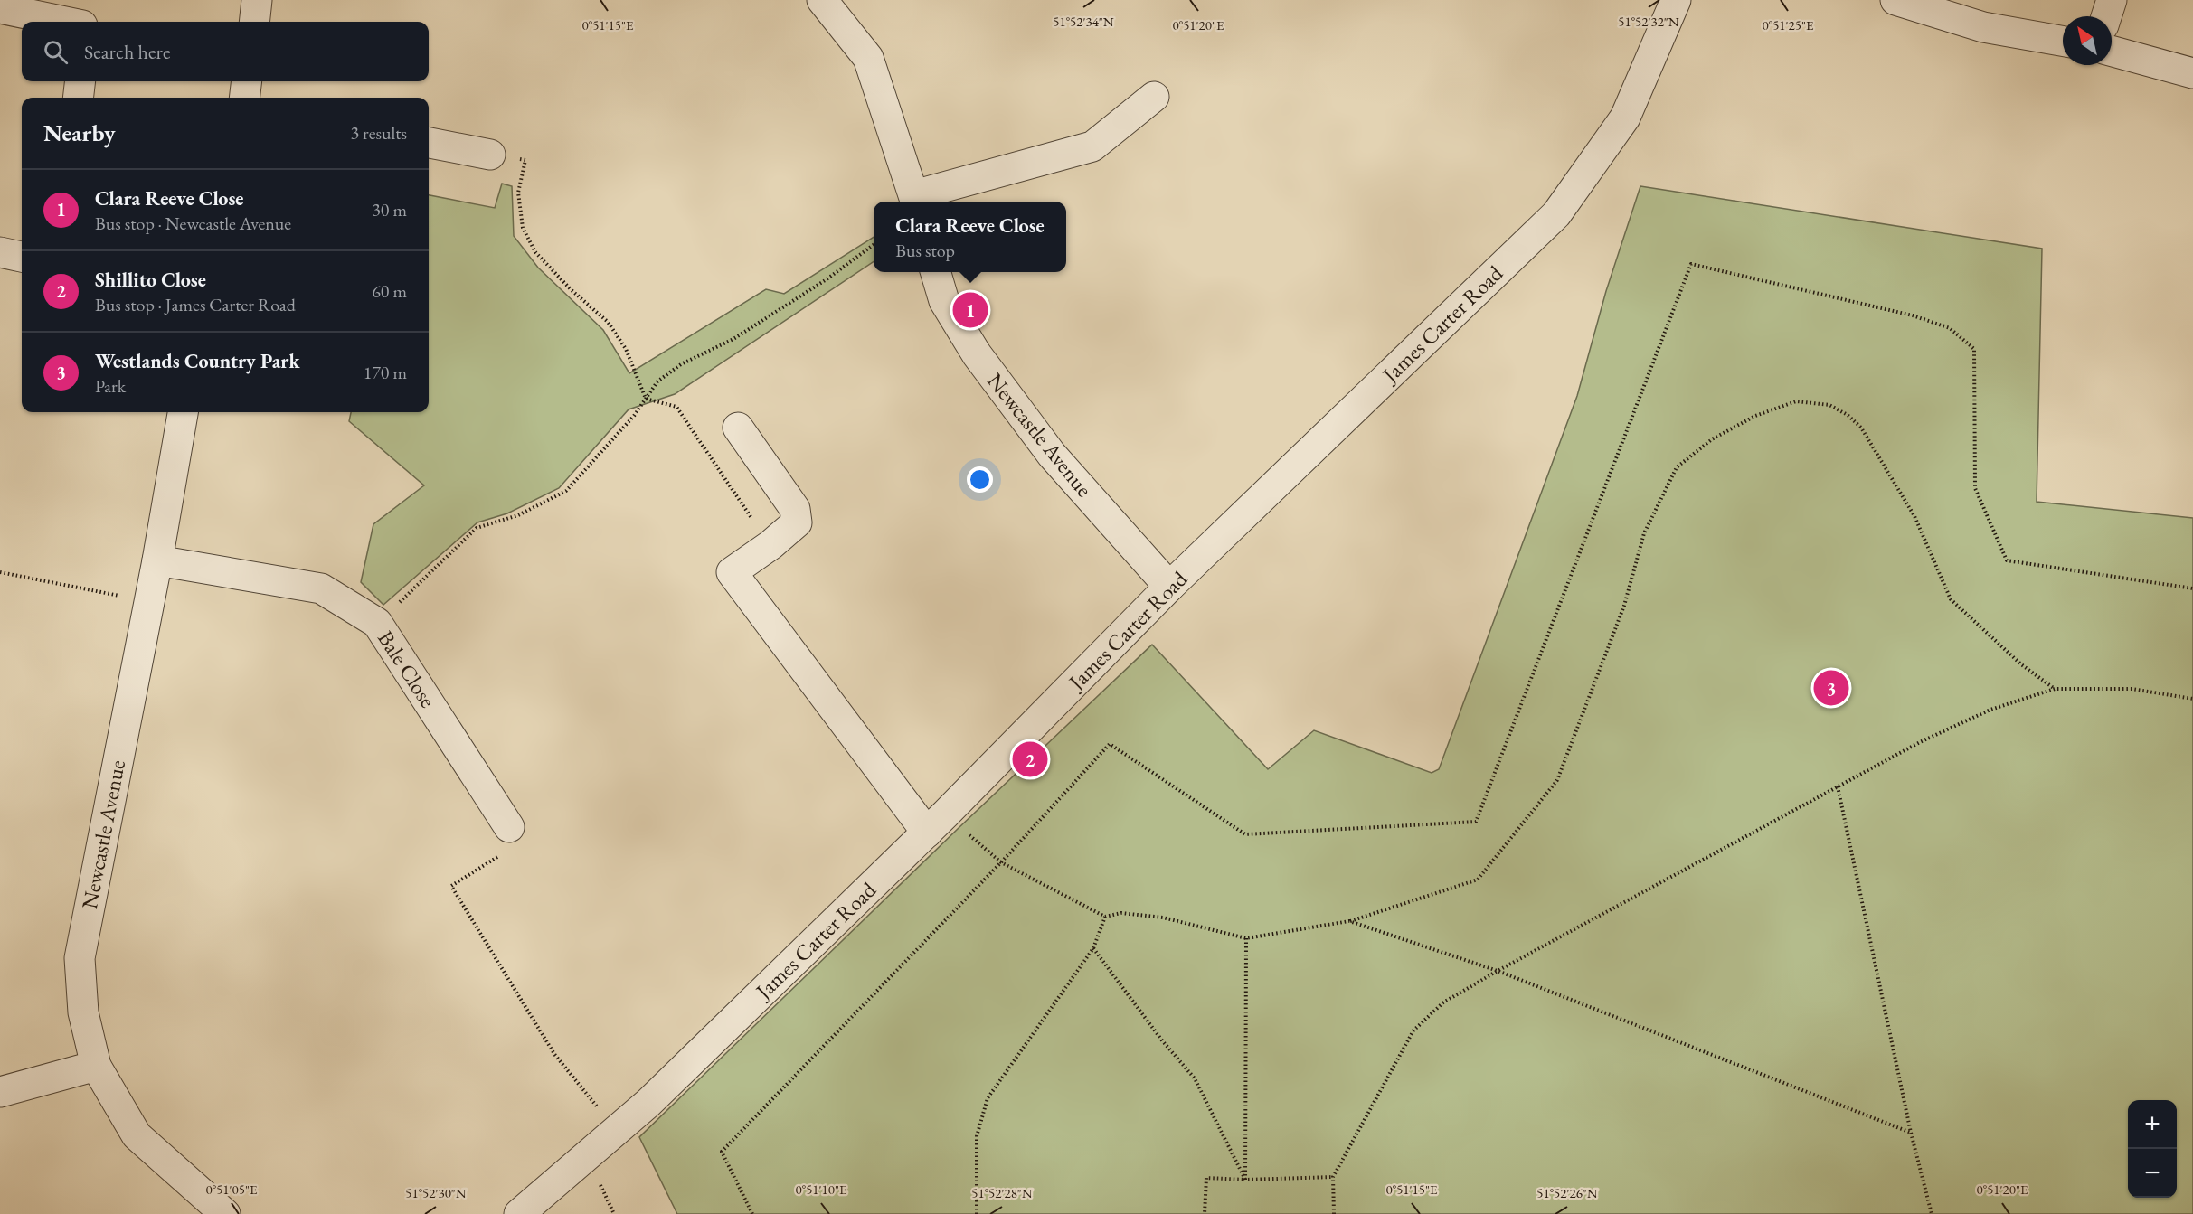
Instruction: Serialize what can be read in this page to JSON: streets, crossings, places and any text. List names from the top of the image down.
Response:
{
  "streets": {
    "street": ["James Carter Road", "Newcastle Avenue", "Bale Close"]
  },
  "crossings": [
    ["James Carter Road", "Newcastle Avenue"],
    ["Newcastle Avenue", "Bale Close"]
  ],
  "north": "top left",
  "page": {
    "search": "Search here",
    "heading": ["Nearby", "3 results"],
    "list": [
      {
        "mark": "1",
        "name": "Clara Reeve Close",
        "note": "Bus stop · Newcastle Avenue",
        "value": "30 m"
      },
      {
        "mark": "2",
        "name": "Shillito Close",
        "note": "Bus stop · James Carter Road",
        "value": "60 m"
      },
      {
        "mark": "3",
        "name": "Westlands Country Park",
        "note": "Park",
        "value": "170 m"
      }
    ],
    "popup": ["Clara Reeve Close", "Bus stop"],
    "pins": ["1", "3", "2"],
    "map_buttons": ["+", "−"]
  },
  "coordinates": [
    "51°52'34\"N",
    "51°52'32\"N",
    "0°51'15\"E",
    "0°51'20\"E",
    "0°51'25\"E",
    "0°51'05\"E",
    "0°51'10\"E",
    "51°52'30\"N",
    "51°52'28\"N",
    "51°52'26\"N"
  ]
}
